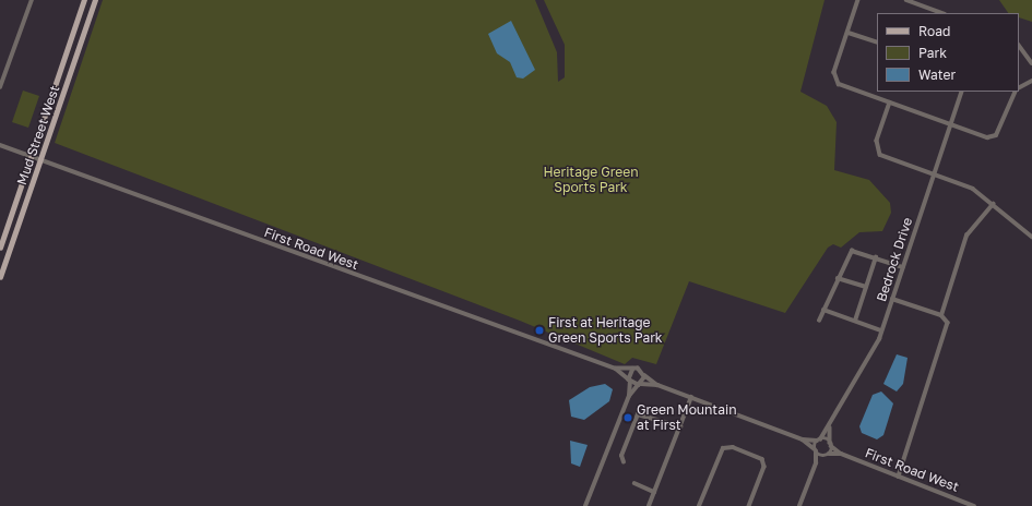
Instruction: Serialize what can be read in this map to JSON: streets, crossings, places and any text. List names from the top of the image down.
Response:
{
  "streets": {
    "main road": ["Mud Street West"],
    "street": ["First Road West", "Bedrock Drive"]
  },
  "crossings": [
    ["Mud Street West", "First Road West"],
    ["First Road West", "Bedrock Drive"]
  ],
  "parks": ["Heritage Green Sports Park"],
  "places": ["First at Heritage Green Sports Park", "Green Mountain at First"],
  "legend": ["Road", "Park", "Water"]
}
